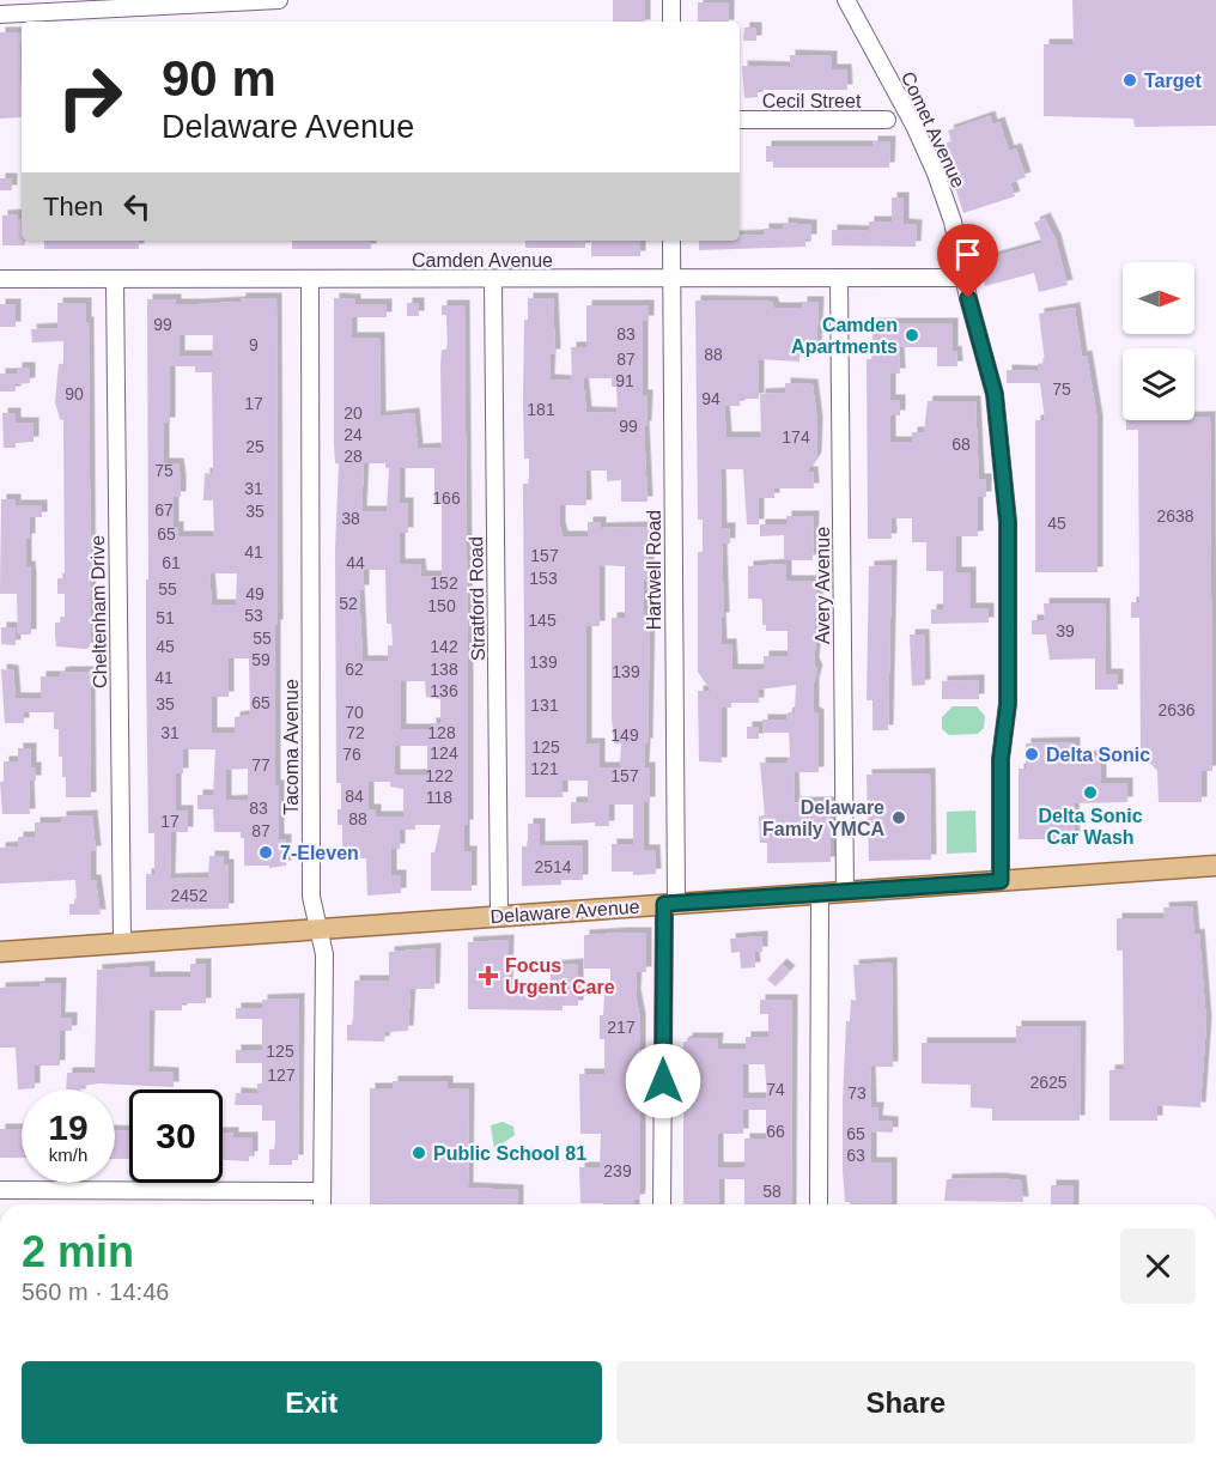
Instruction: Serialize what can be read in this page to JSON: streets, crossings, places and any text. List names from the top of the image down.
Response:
{
  "streets": {
    "main road": ["Delaware Avenue"],
    "street": [
      "Cecil Street",
      "Comet Avenue",
      "Camden Avenue",
      "Hartwell Road",
      "Avery Avenue",
      "Stratford Road",
      "Cheltenham Drive",
      "Tacoma Avenue"
    ]
  },
  "crossings": [
    ["Comet Avenue", "Camden Avenue"],
    ["Comet Avenue", "Delaware Avenue"],
    ["Camden Avenue", "Hartwell Road"],
    ["Camden Avenue", "Avery Avenue"],
    ["Camden Avenue", "Stratford Road"],
    ["Camden Avenue", "Cheltenham Drive"],
    ["Camden Avenue", "Tacoma Avenue"],
    ["Hartwell Road", "Delaware Avenue"],
    ["Avery Avenue", "Delaware Avenue"],
    ["Stratford Road", "Delaware Avenue"],
    ["Cheltenham Drive", "Delaware Avenue"],
    ["Tacoma Avenue", "Delaware Avenue"]
  ],
  "places": {
    "other": [
      "Target",
      "Camden Apartments",
      "Delta Sonic",
      "Delta Sonic Car Wash",
      "Delaware Family YMCA",
      "7-Eleven",
      "Public School 81"
    ],
    "health": ["Focus Urgent Care"]
  },
  "house_numbers": [
    "99",
    "83",
    "9",
    "88",
    "87",
    "91",
    "75",
    "90",
    "94",
    "17",
    "181",
    "20",
    "99",
    "24",
    "174",
    "68",
    "25",
    "28",
    "75",
    "31",
    "166",
    "67",
    "35",
    "2638",
    "38",
    "45",
    "65",
    "41",
    "157",
    "61",
    "44",
    "153",
    "152",
    "55",
    "49",
    "52",
    "150",
    "53",
    "51",
    "145",
    "39",
    "55",
    "45",
    "142",
    "59",
    "139",
    "62",
    "138",
    "139",
    "41",
    "136",
    "65",
    "35",
    "131",
    "2636",
    "70",
    "31",
    "72",
    "128",
    "149",
    "125",
    "124",
    "76",
    "77",
    "121",
    "122",
    "157",
    "84",
    "118",
    "83",
    "88",
    "17",
    "87",
    "2514",
    "2452",
    "217",
    "125",
    "127",
    "2625",
    "74",
    "73",
    "66",
    "65",
    "63",
    "239",
    "58"
  ],
  "north": "right",
  "page": {
    "turn": ["90 m", "Delaware Avenue"],
    "then": "Then",
    "speed": "19 km/h",
    "limit": "30",
    "heading": ["2 min", "560 m · 14:46"],
    "buttons": ["Exit", "Share"]
  }
}
